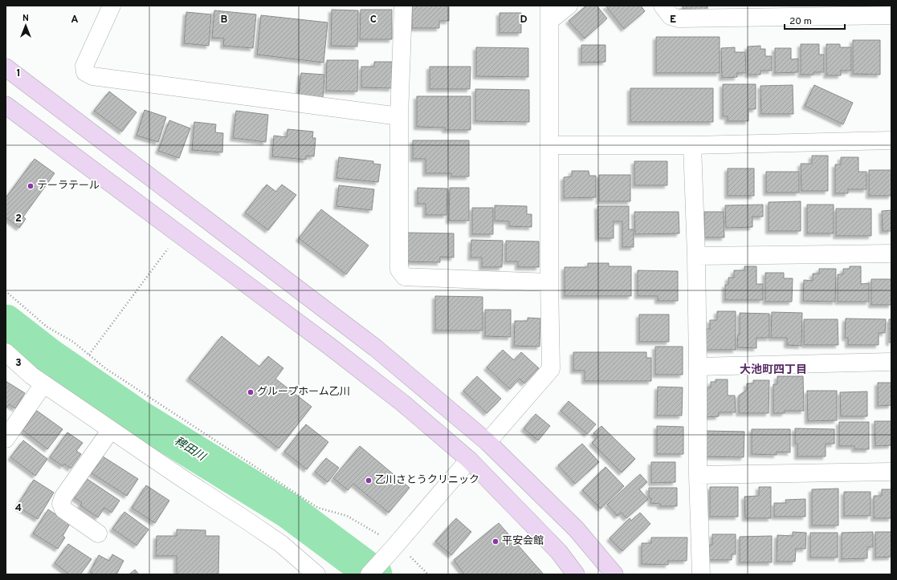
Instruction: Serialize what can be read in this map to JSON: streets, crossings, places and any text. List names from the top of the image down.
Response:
{
  "districts": ["大池町四丁目"],
  "water": ["稗田川"],
  "places": [
    "テーラテール",
    "グループホーム乙川",
    "乙川さとうクリニック",
    "平安会館"
  ],
  "scale_bar": "20 m",
  "north": "top",
  "grid": {
    "columns": [
      "A",
      "B",
      "C",
      "D",
      "E"
    ],
    "rows": [
      "1",
      "2",
      "3",
      "4"
    ]
  }
}
